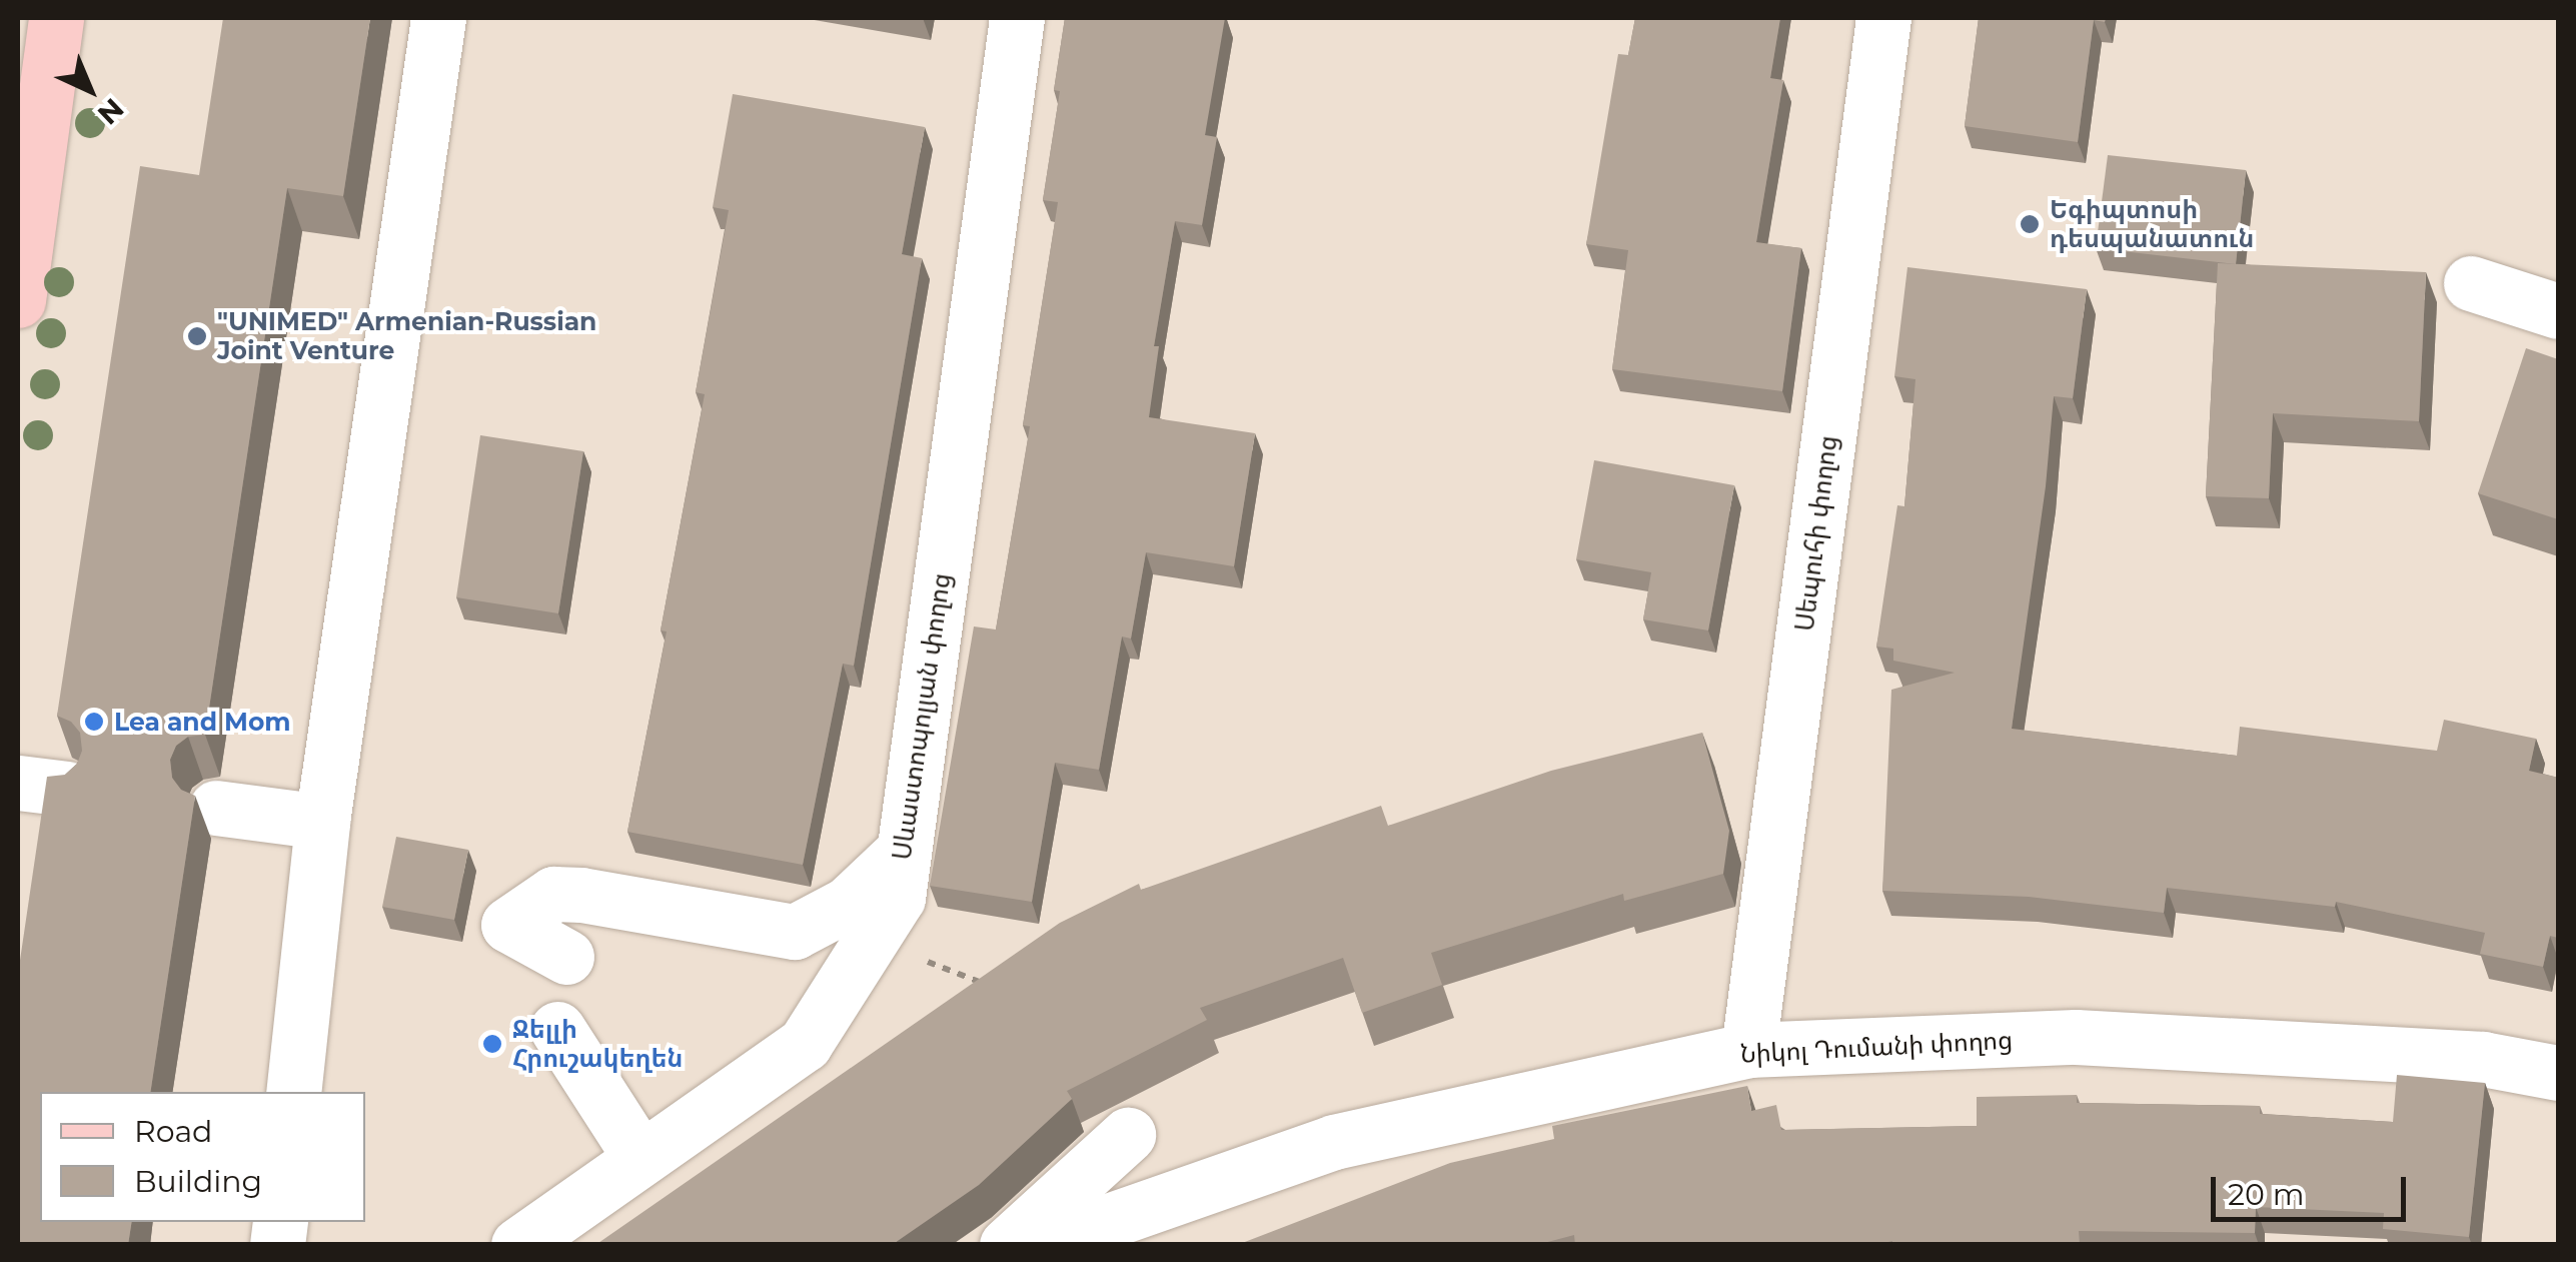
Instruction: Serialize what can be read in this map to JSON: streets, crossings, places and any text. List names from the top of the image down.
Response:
{
  "streets": {
    "street": ["Սեպուհի փողոց", "Սևաստոպոլյան փողոց", "Նիկոլ Դումանի փողոց"]
  },
  "crossings": [
    ["Սեպուհի փողոց", "Նիկոլ Դումանի փողոց"]
  ],
  "places": [
    "Եգիպտոսի դեսպանատուն",
    "\"UNIMED\" Armenian-Russian Joint Venture",
    "Lea and Mom",
    "Ջելլի Հրուշակեղեն"
  ],
  "legend": ["Road", "Building"],
  "scale_bar": "20 m",
  "north": "bottom right"
}
